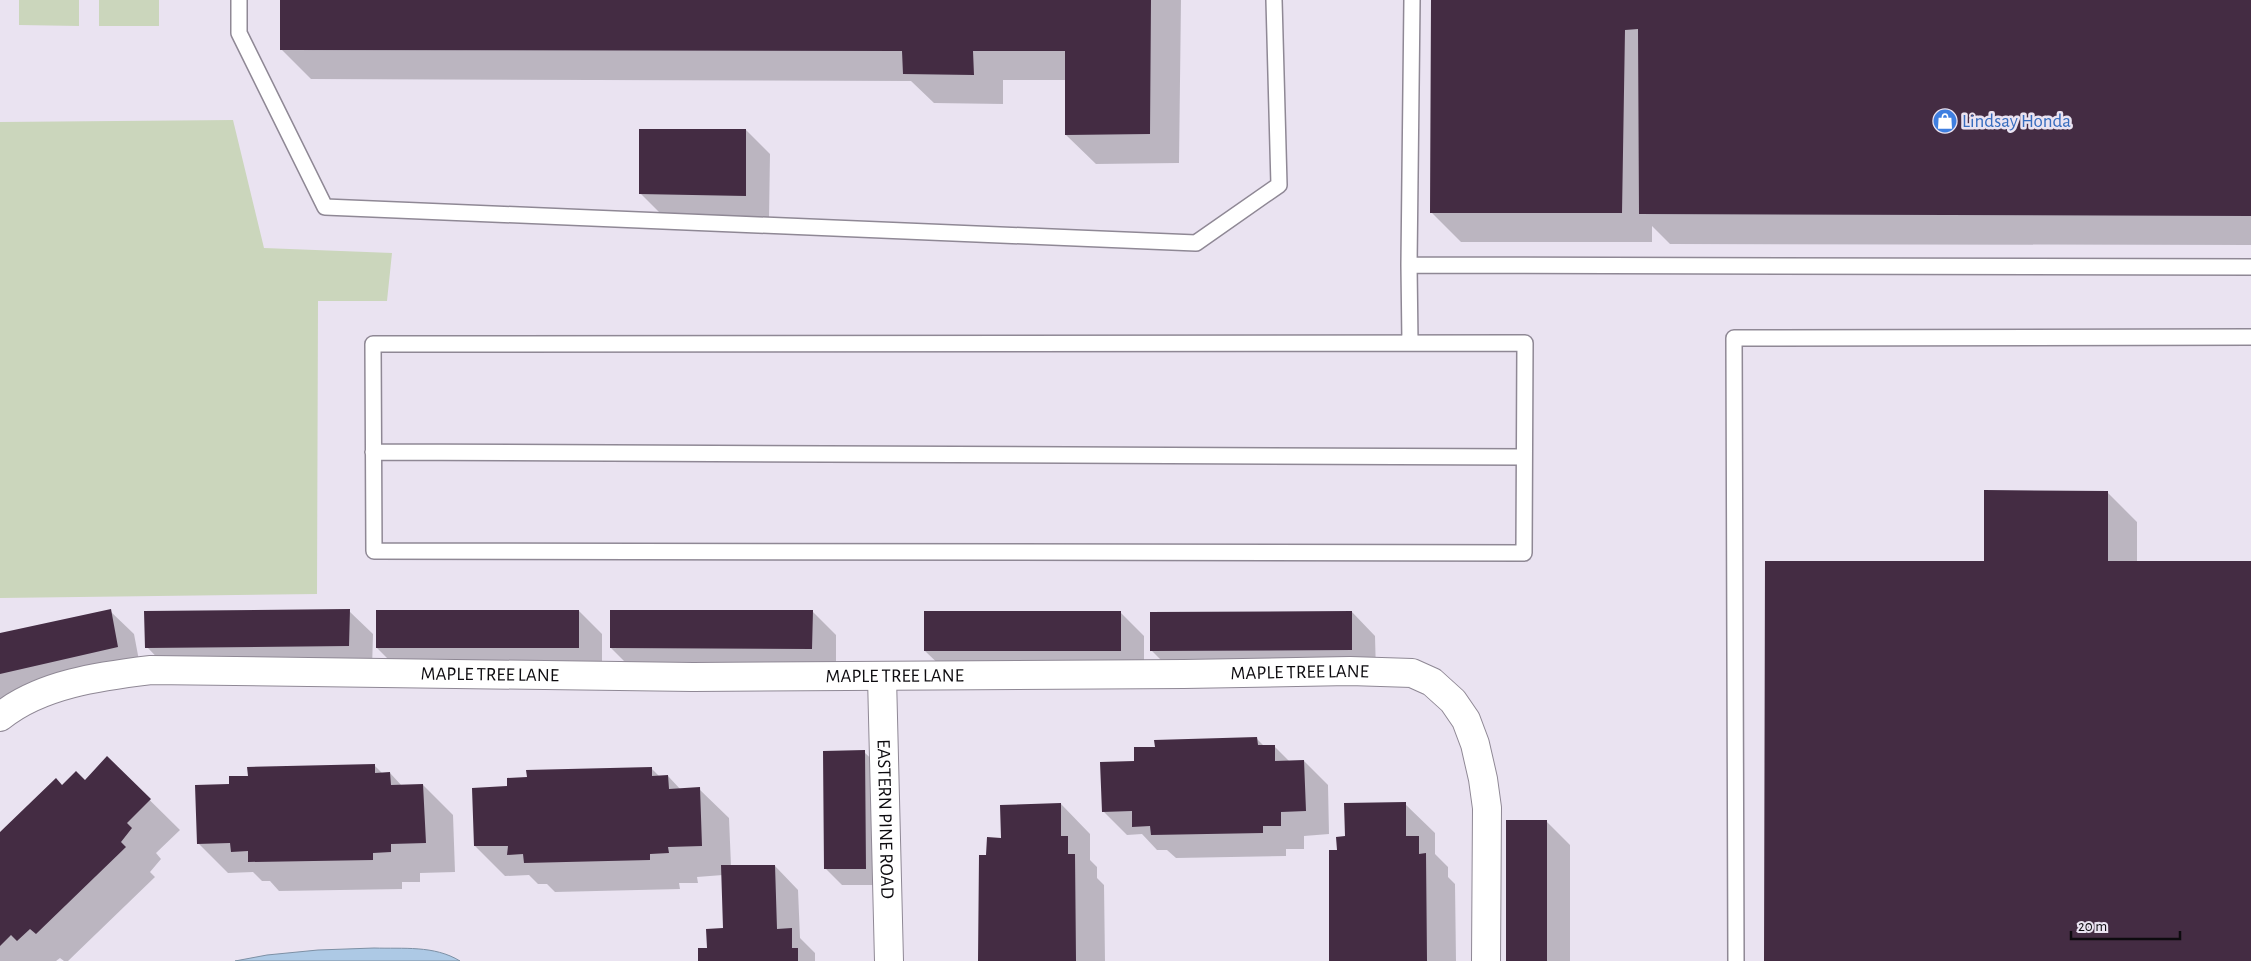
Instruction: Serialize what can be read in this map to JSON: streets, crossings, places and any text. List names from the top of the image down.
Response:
{
  "streets": {
    "street": ["MAPLE TREE LANE", "EASTERN PINE ROAD"]
  },
  "crossings": [
    ["MAPLE TREE LANE", "EASTERN PINE ROAD"]
  ],
  "places": {
    "shop": ["Lindsay Honda"]
  },
  "scale_bar": "20 m"
}
